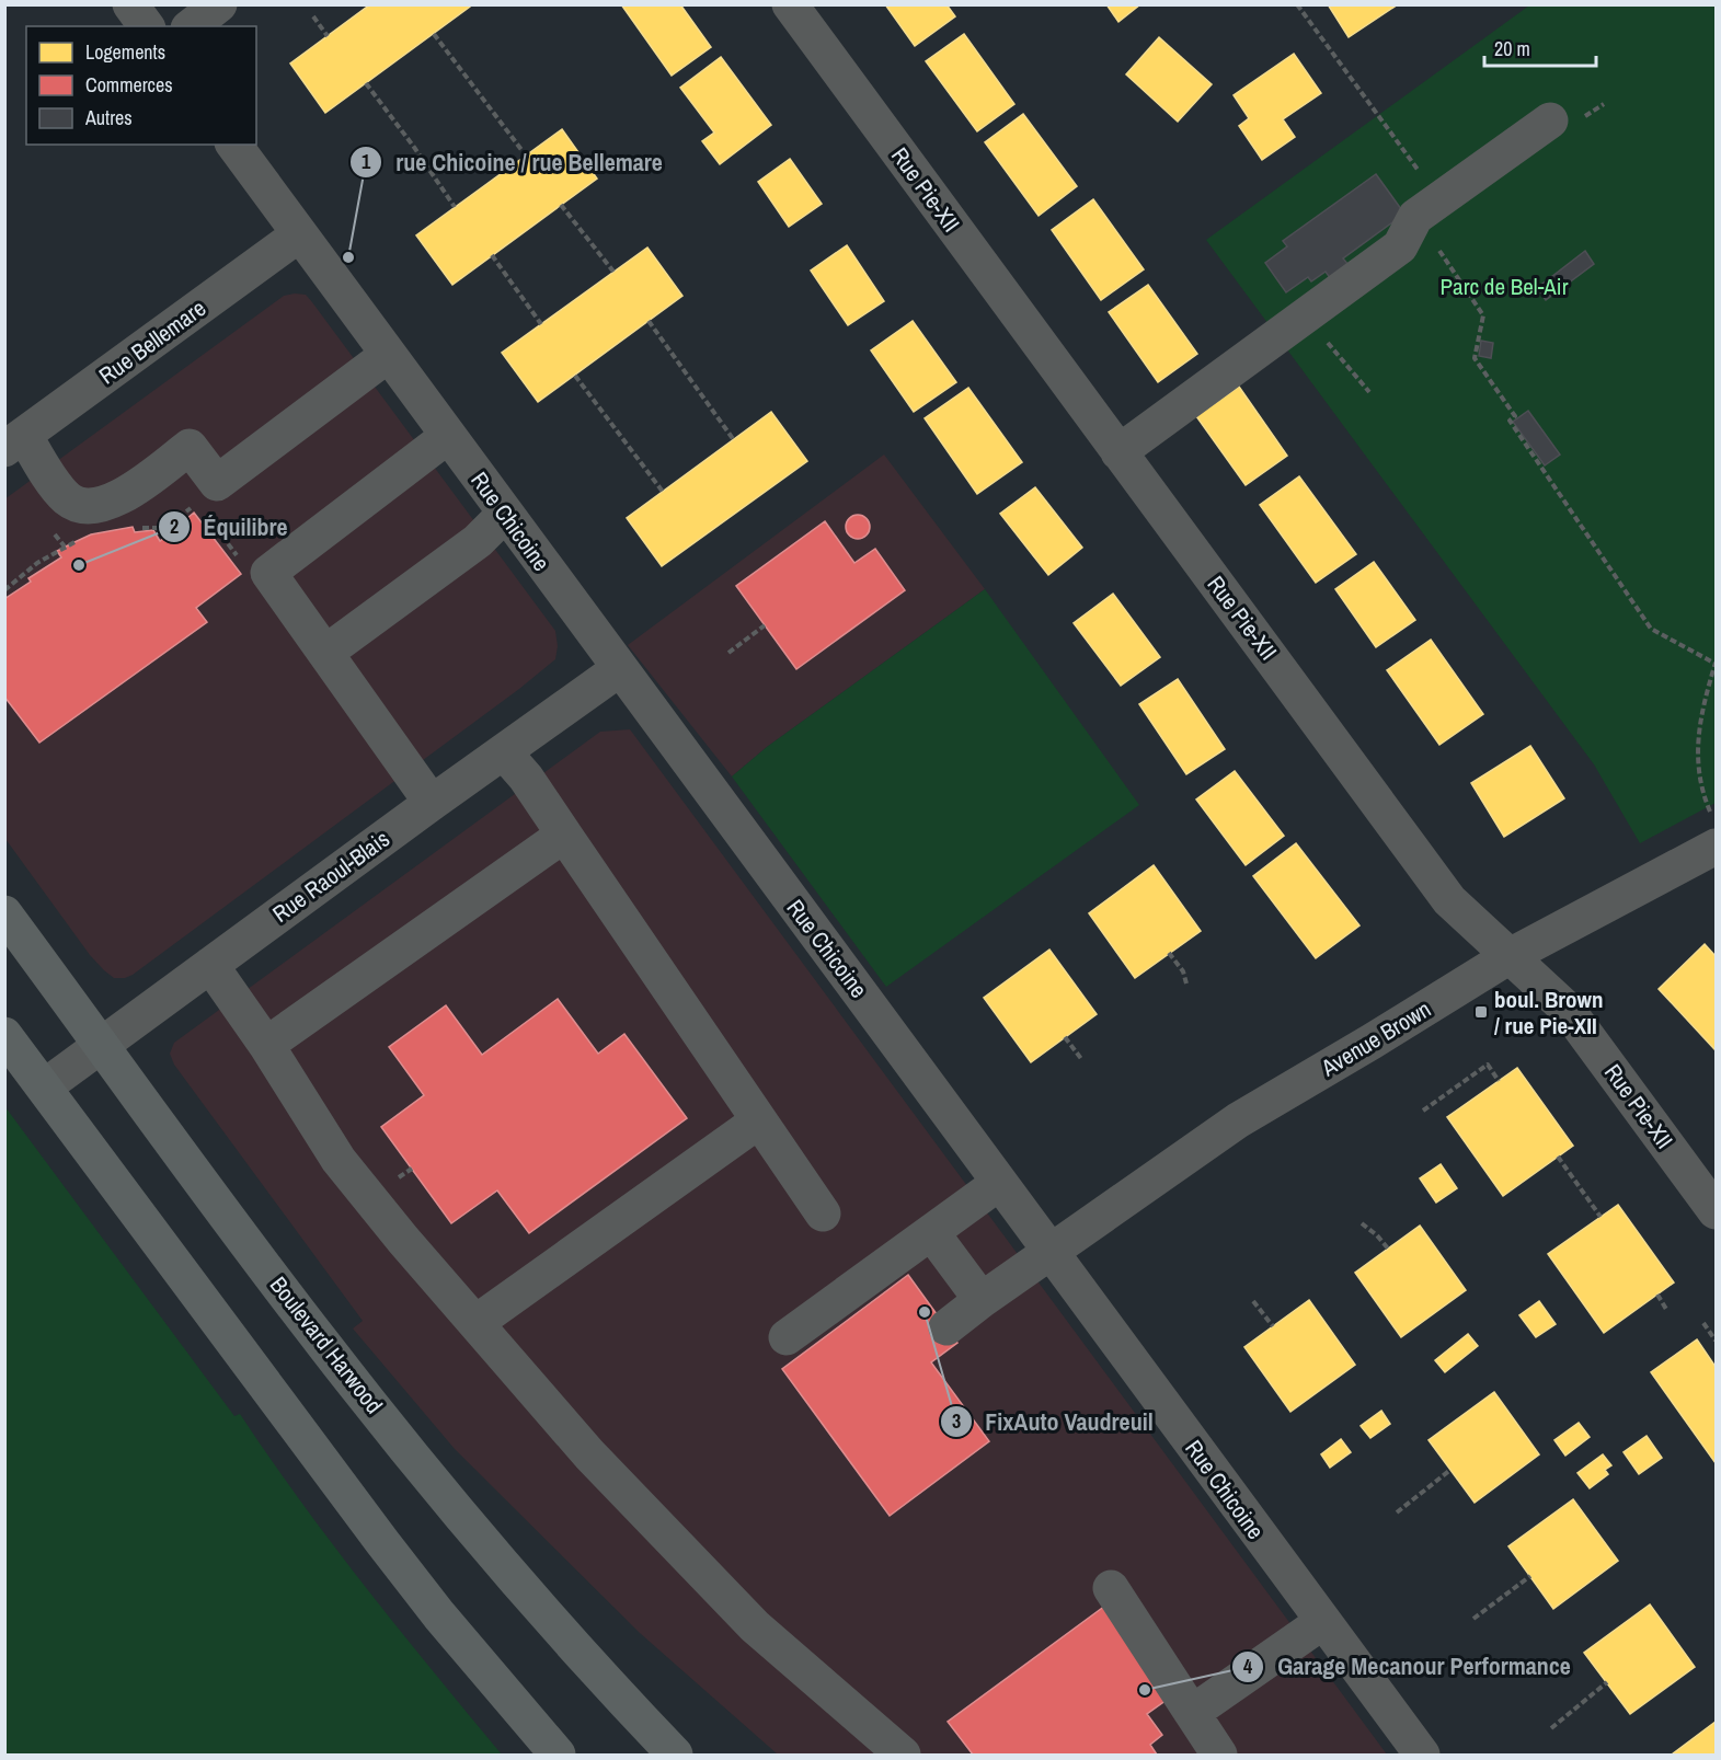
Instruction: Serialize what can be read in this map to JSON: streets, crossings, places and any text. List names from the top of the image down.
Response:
{
  "streets": {
    "highway": ["Boulevard Harwood"],
    "street": [
      "Rue Pie-XII",
      "Rue Bellemare",
      "Rue Chicoine",
      "Rue Raoul-Blais",
      "Avenue Brown"
    ]
  },
  "crossings": [
    ["Rue Pie-XII", "Avenue Brown"],
    ["Rue Bellemare", "Rue Chicoine"],
    ["Rue Chicoine", "Rue Raoul-Blais"],
    ["Rue Chicoine", "Avenue Brown"],
    ["Rue Raoul-Blais", "Boulevard Harwood"]
  ],
  "parks": ["Parc de Bel-Air"],
  "places": {
    "other": [
      "rue Chicoine / rue Bellemare",
      "Équilibre",
      "FixAuto Vaudreuil",
      "Garage Mecanour Performance"
    ],
    "transit": ["boul. Brown / rue Pie-XII"]
  },
  "legend": ["Logements", "Commerces", "Autres"],
  "scale_bar": "20 m"
}
